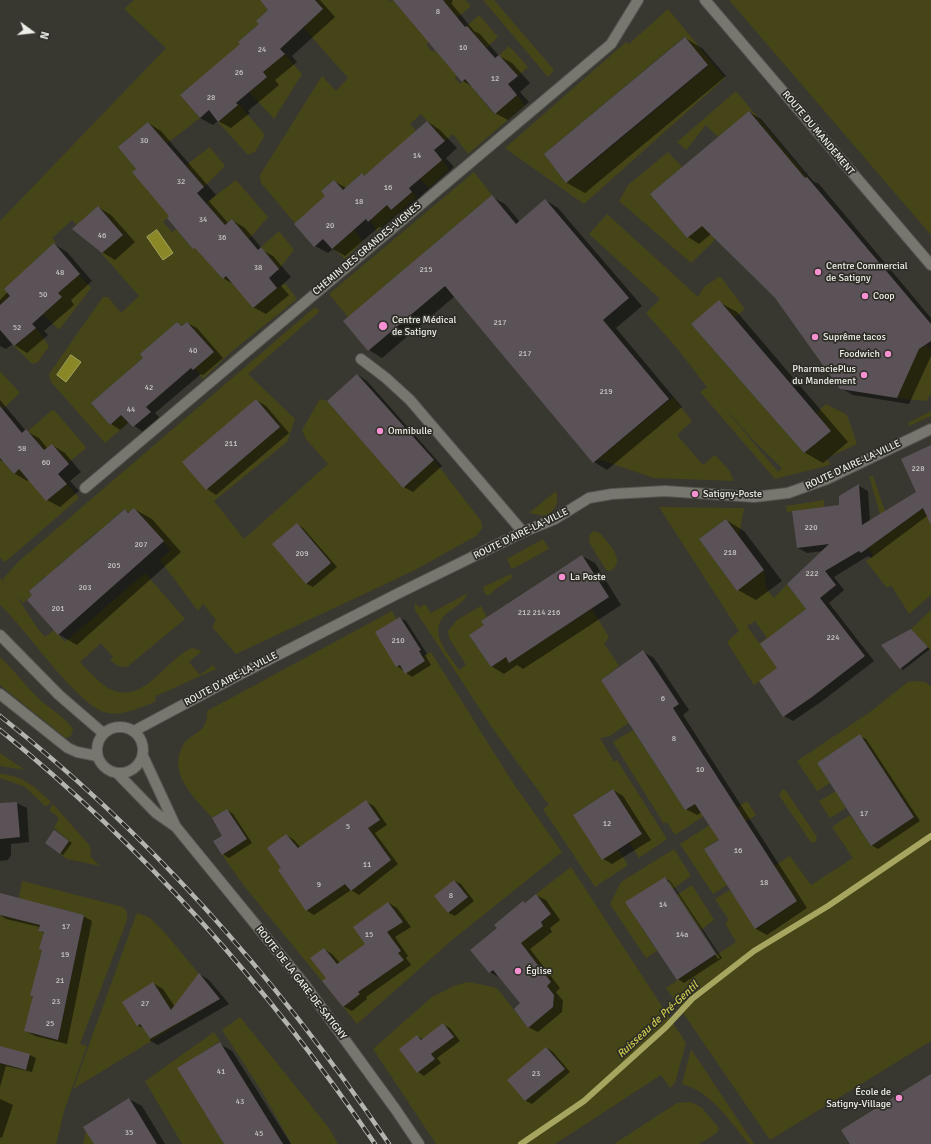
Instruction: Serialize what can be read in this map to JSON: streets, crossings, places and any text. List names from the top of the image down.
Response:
{
  "streets": {
    "street": [
      "ROUTE DU MANDEMENT",
      "CHEMIN DES GRANDES-VIGNES",
      "ROUTE D'AIRE-LA-VILLE",
      "ROUTE DE LA GARE-DE-SATIGNY"
    ]
  },
  "crossings": [
    ["ROUTE D'AIRE-LA-VILLE", "ROUTE DE LA GARE-DE-SATIGNY"]
  ],
  "water": ["Ruisseau de Pré-Gentil"],
  "places": [
    "Centre Commercial de Satigny",
    "Coop",
    "Centre Médical de Satigny",
    "Suprême tacos",
    "Foodwich",
    "PharmaciePlus du Mandement",
    "Omnibulle",
    "Satigny-Poste",
    "La Poste",
    "Église",
    "École de Satigny-Village"
  ],
  "house_numbers": [
    "8",
    "10",
    "24",
    "26",
    "12",
    "28",
    "30",
    "14",
    "32",
    "16",
    "18",
    "34",
    "20",
    "46",
    "36",
    "38",
    "215",
    "48",
    "50",
    "217",
    "52",
    "40",
    "217",
    "42",
    "219",
    "44",
    "211",
    "58",
    "60",
    "228",
    "220",
    "207",
    "218",
    "209",
    "205",
    "222",
    "203",
    "201",
    "212 214 216",
    "224",
    "210",
    "6",
    "8",
    "10",
    "17",
    "12",
    "5",
    "16",
    "11",
    "18",
    "9",
    "8",
    "14",
    "17",
    "15",
    "14a",
    "19",
    "21",
    "23",
    "27",
    "25",
    "41",
    "23",
    "43",
    "35",
    "45"
  ],
  "north": "right"
}
